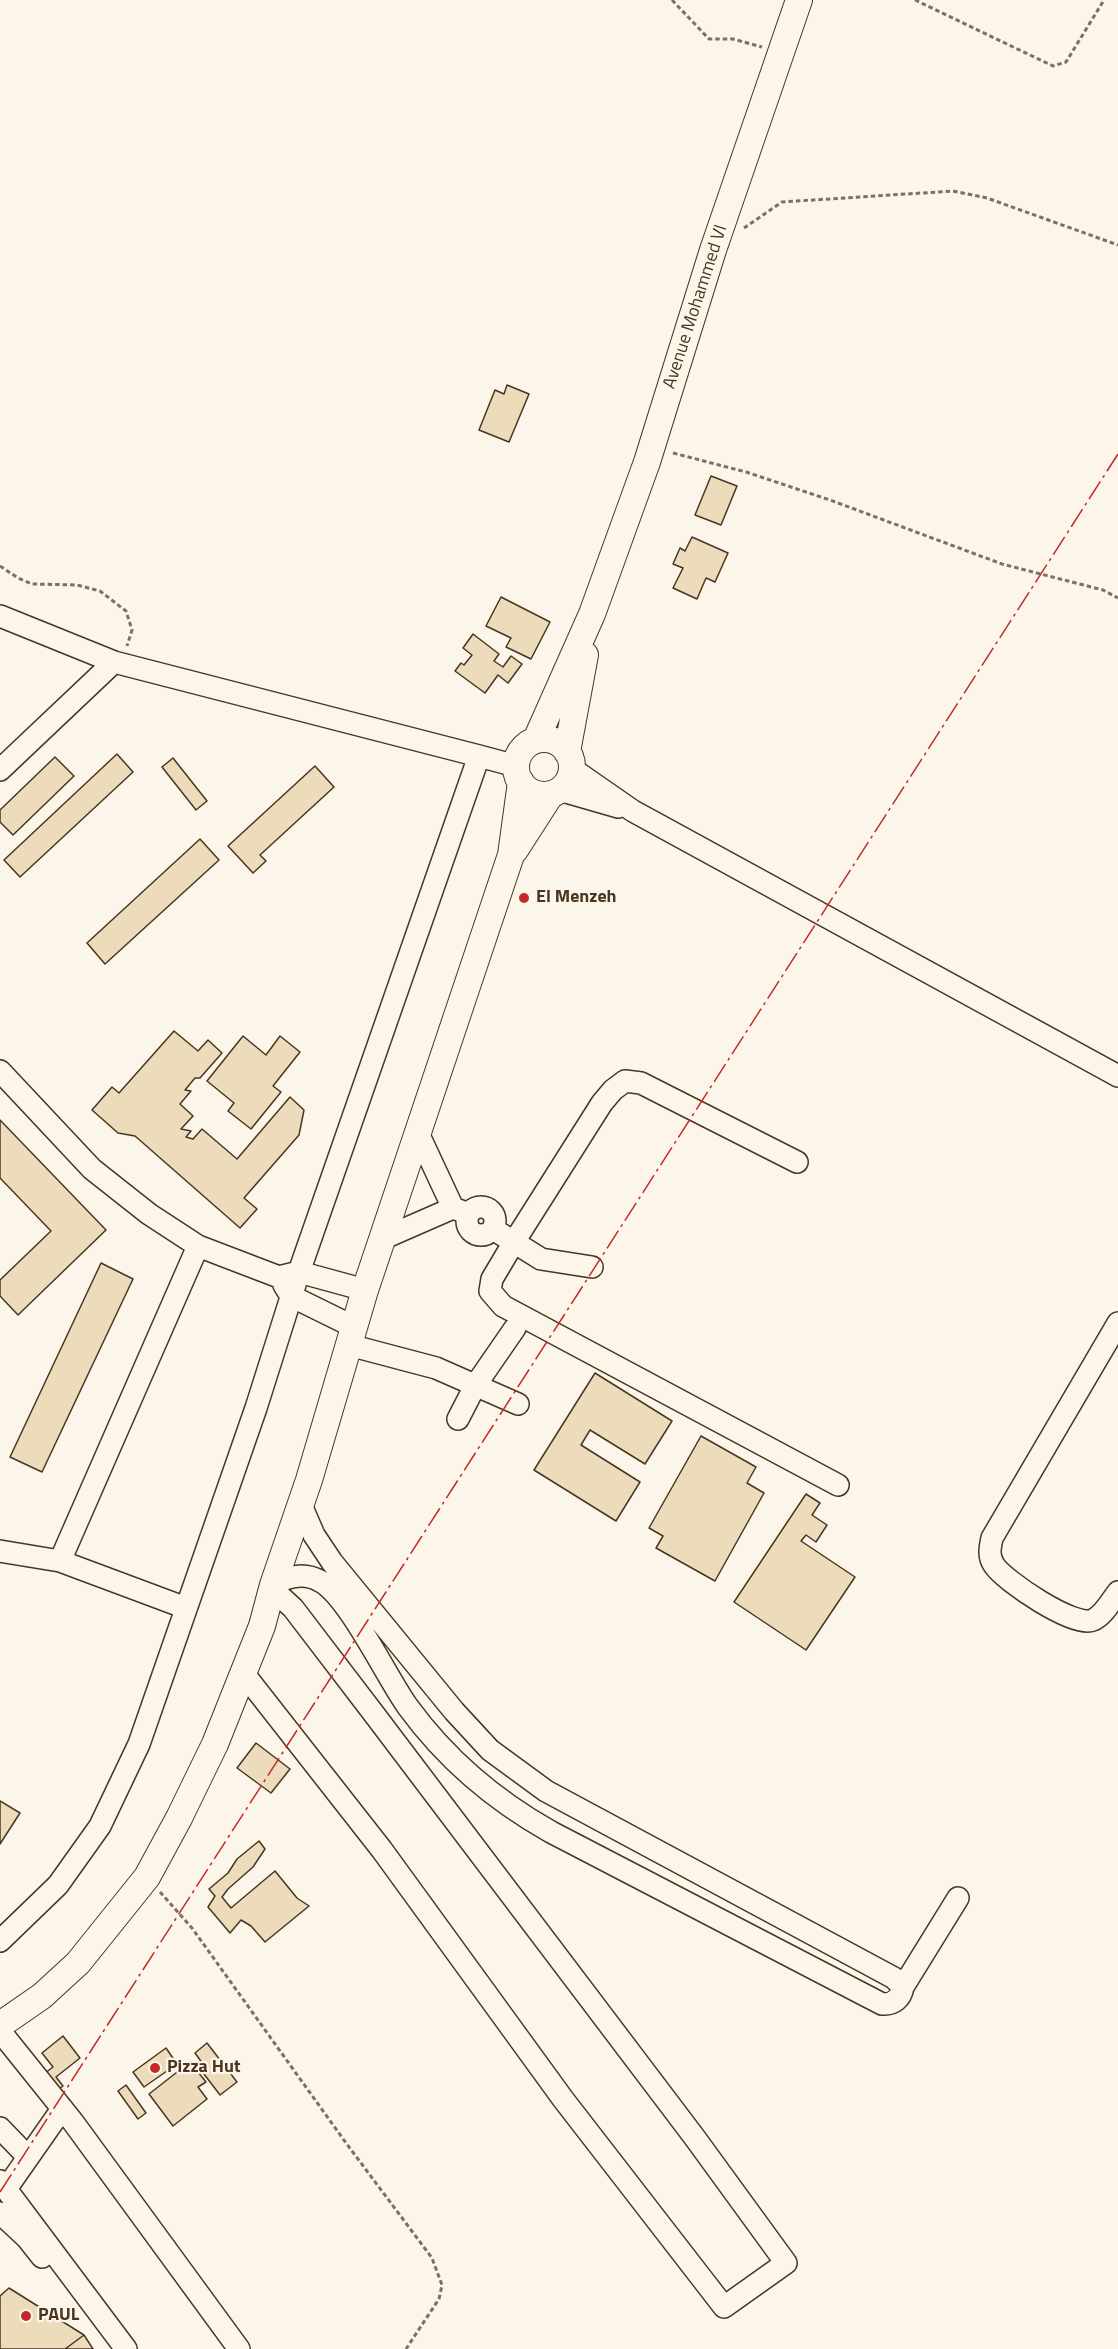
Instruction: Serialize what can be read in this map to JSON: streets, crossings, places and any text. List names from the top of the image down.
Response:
{
  "streets": {
    "main road": ["Avenue Mohammed VI"]
  },
  "places": ["El Menzeh", "Pizza Hut", "PAUL"]
}
